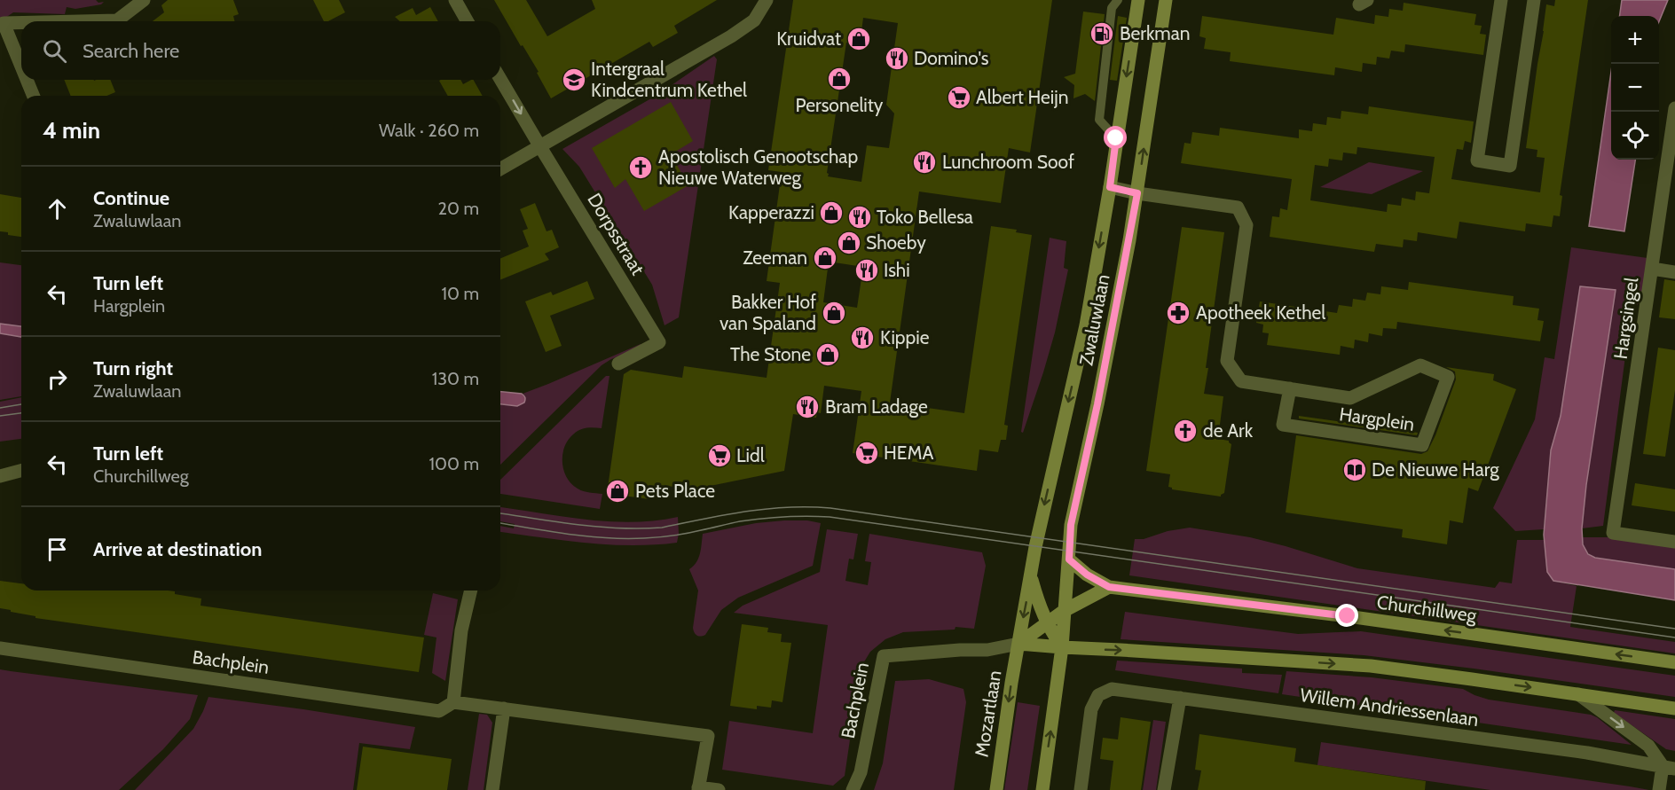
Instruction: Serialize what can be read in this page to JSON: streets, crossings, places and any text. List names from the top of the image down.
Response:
{
  "streets": {
    "main road": ["Zwaluwlaan", "Churchillweg", "Mozartlaan"],
    "street": [
      "Dorpsstraat",
      "Hargsingel",
      "Hargplein",
      "Bachplein",
      "Willem Andriessenlaan"
    ]
  },
  "crossings": [
    ["Zwaluwlaan", "Hargplein"],
    ["Zwaluwlaan", "Churchillweg"],
    ["Zwaluwlaan", "Bachplein"],
    ["Zwaluwlaan", "Mozartlaan"],
    ["Bachplein", "Mozartlaan"]
  ],
  "places": {
    "fuel station": ["Berkman"],
    "shop": [
      "Kruidvat",
      "Personelity",
      "Kapperazzi",
      "Shoeby",
      "Zeeman",
      "Bakker Hof van Spaland",
      "The Stone",
      "Pets Place"
    ],
    "restaurant": [
      "Domino's",
      "Lunchroom Soof",
      "Toko Bellesa",
      "Ishi",
      "Kippie",
      "Bram Ladage"
    ],
    "school or university": ["Intergraal Kindcentrum Kethel"],
    "supermarket": ["Albert Heijn", "HEMA", "Lidl"],
    "church": ["Apostolisch Genootschap Nieuwe Waterweg", "de Ark"],
    "pharmacy": ["Apotheek Kethel"],
    "library": ["De Nieuwe Harg"]
  },
  "page": {
    "map_buttons": ["+", "−"],
    "search": "Search here",
    "heading": ["4 min", "Walk · 260 m"],
    "list": [
      ["Continue", "Zwaluwlaan", "20 m"],
      ["Turn left", "Hargplein", "10 m"],
      ["Turn right", "Zwaluwlaan", "130 m"],
      ["Turn left", "Churchillweg", "100 m"],
      "Arrive at destination"
    ]
  }
}
